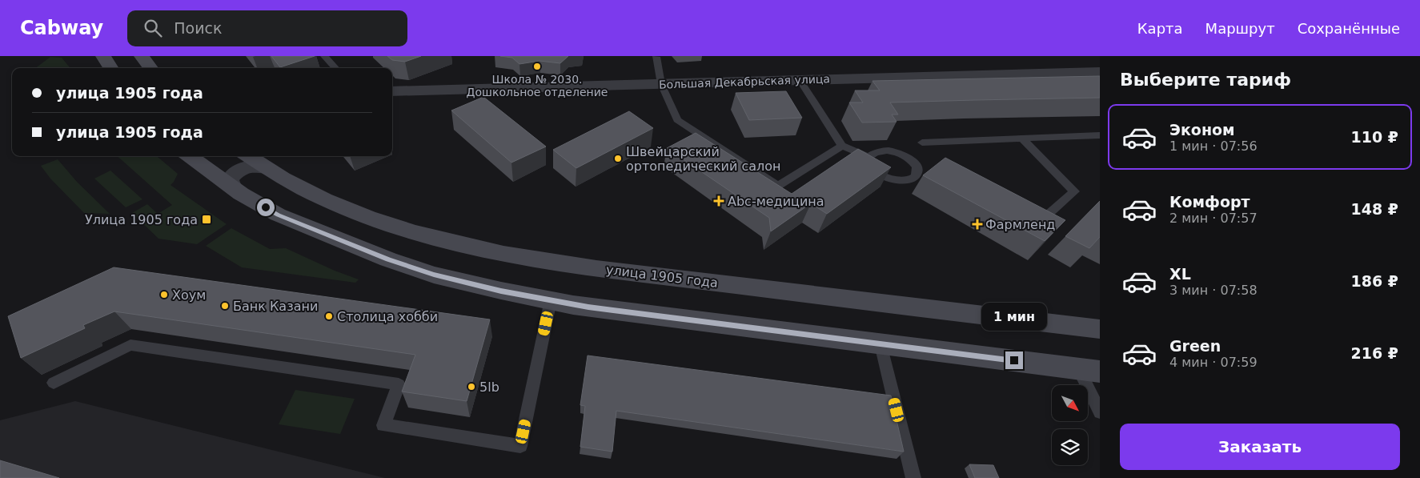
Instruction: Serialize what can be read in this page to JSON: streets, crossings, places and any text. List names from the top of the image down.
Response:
{
  "streets": {
    "main road": ["улица 1905 года"],
    "street": ["Большая Декабрьская улица"]
  },
  "places": {
    "other": [
      "Школа № 2030. Дошкольное отделение",
      "Швейцарский ортопедический салон",
      "Хоум",
      "Банк Казани",
      "Столица хобби",
      "5lb"
    ],
    "health": ["Abc-медицина", "Фармленд"],
    "transit": ["Улица 1905 года"]
  },
  "north": "bottom right",
  "page": {
    "header": "Cabway",
    "search": "Поиск",
    "nav": ["Карта", "Маршрут", "Сохранённые"],
    "heading": "Выберите тариф",
    "banner": ["улица 1905 года", "улица 1905 года"],
    "list": [
      {
        "name": "Эконом",
        "note": "1 мин · 07:56",
        "value": "110 ₽"
      },
      {
        "name": "Комфорт",
        "note": "2 мин · 07:57",
        "value": "148 ₽"
      },
      {
        "name": "XL",
        "note": "3 мин · 07:58",
        "value": "186 ₽"
      },
      {
        "name": "Green",
        "note": "4 мин · 07:59",
        "value": "216 ₽"
      }
    ],
    "bubble": "1 мин",
    "buttons": "Заказать"
  }
}
